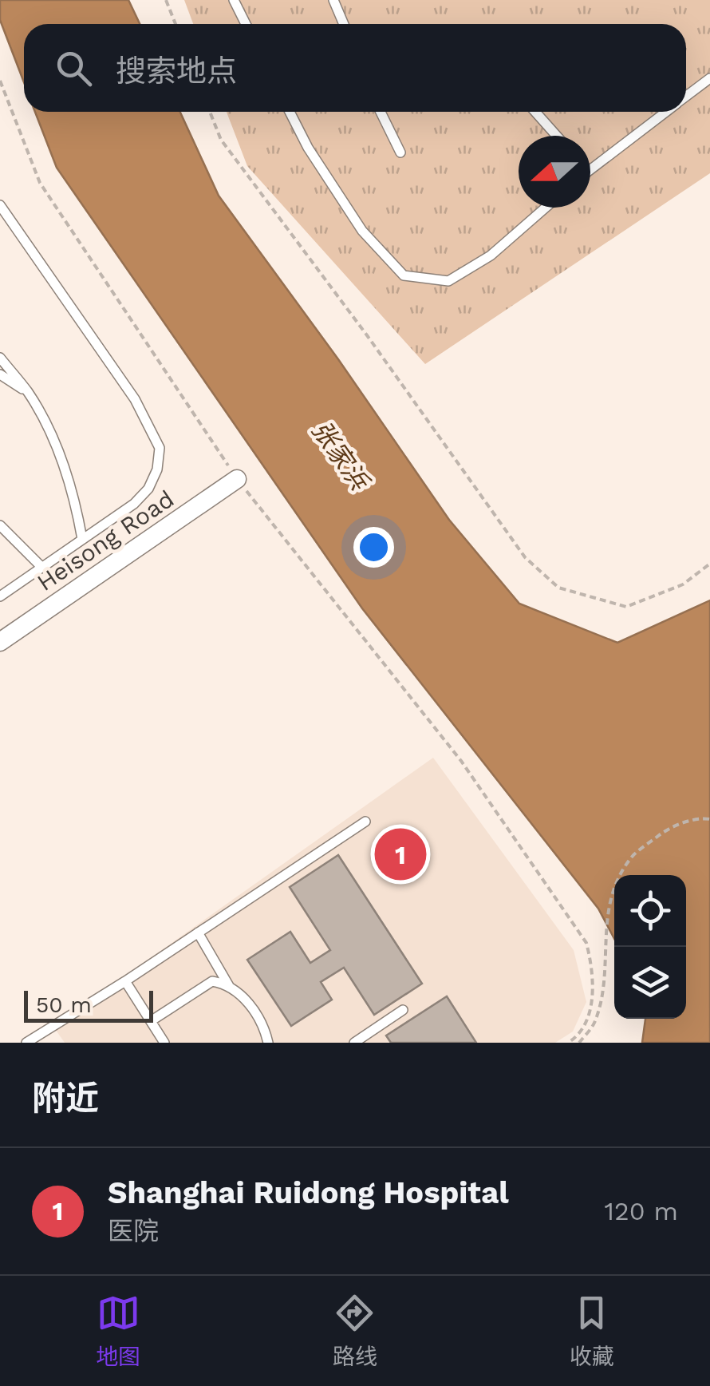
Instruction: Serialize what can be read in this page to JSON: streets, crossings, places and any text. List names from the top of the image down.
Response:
{
  "streets": {
    "street": ["Heisong Road"]
  },
  "water": ["张家浜"],
  "scale_bar": "50 m",
  "north": "left",
  "page": {
    "search": "搜索地点",
    "pins": "1",
    "scale": "50 m",
    "heading": "附近",
    "list": [
      {
        "mark": "1",
        "name": "Shanghai Ruidong Hospital",
        "note": "医院",
        "value": "120 m"
      }
    ],
    "nav": ["地图", "路线", "收藏"]
  }
}
